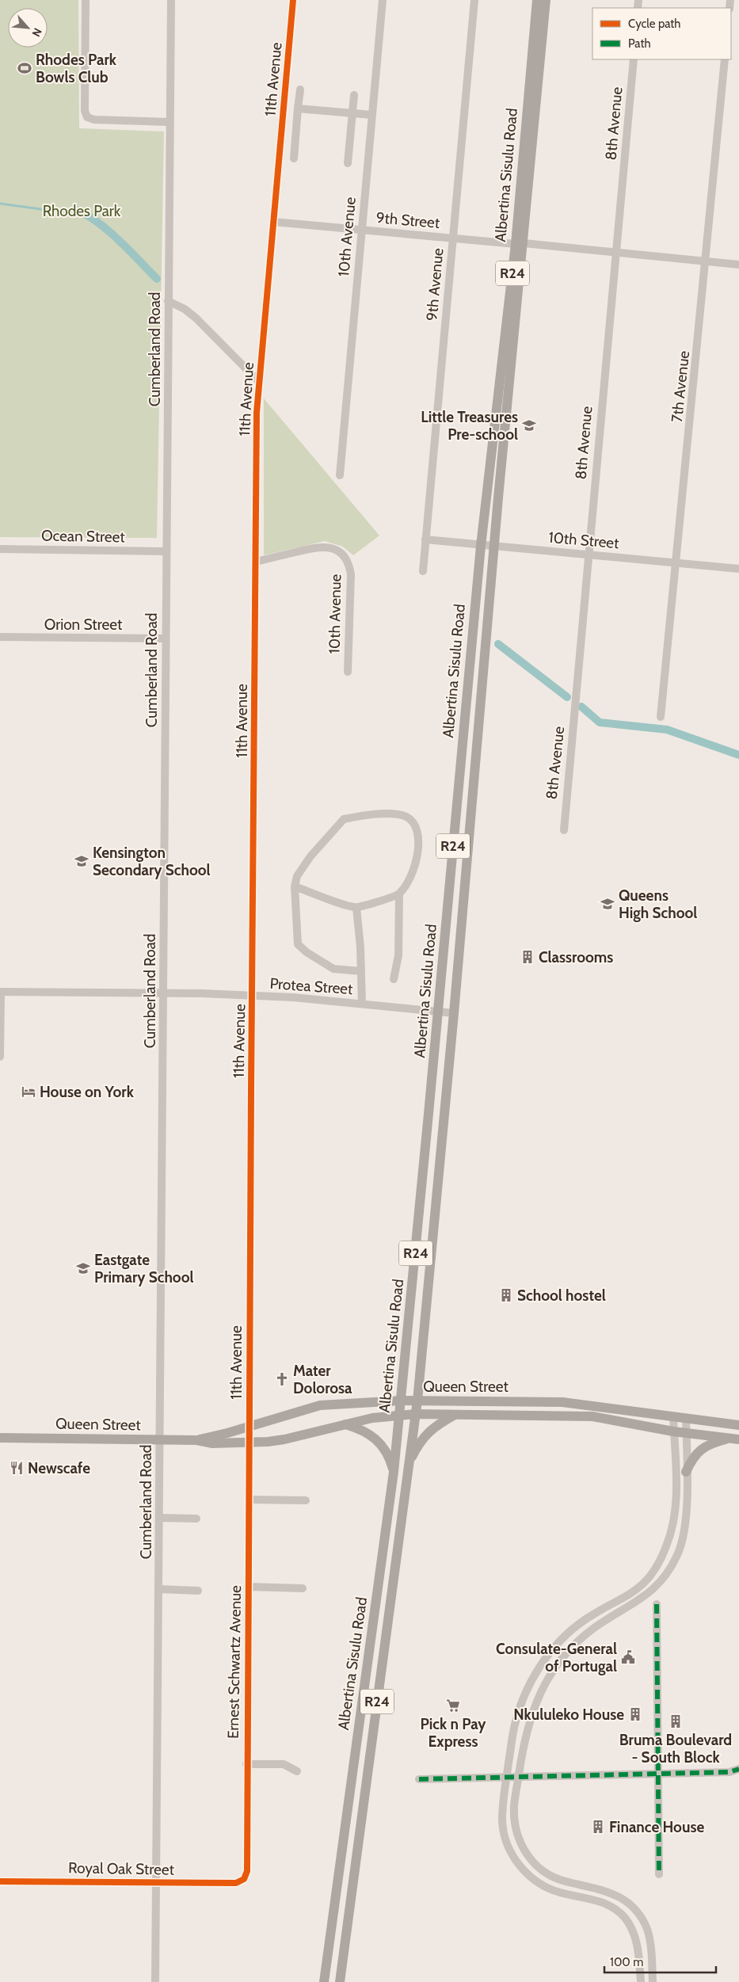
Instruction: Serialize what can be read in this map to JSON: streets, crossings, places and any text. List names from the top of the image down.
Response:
{
  "streets": {
    "main road": ["Albertina Sisulu Road", "R24", "Queen Street"],
    "street": [
      "11th Avenue",
      "8th Avenue",
      "9th Street",
      "10th Avenue",
      "9th Avenue",
      "Cumberland Road",
      "7th Avenue",
      "Ocean Street",
      "10th Street",
      "Orion Street",
      "Protea Street",
      "Ernest Schwartz Avenue",
      "Royal Oak Street"
    ]
  },
  "crossings": [
    ["11th Avenue", "9th Street"],
    ["11th Avenue", "10th Avenue"],
    ["11th Avenue", "Protea Street"],
    ["11th Avenue", "Queen Street"],
    ["11th Avenue", "Ernest Schwartz Avenue"],
    ["8th Avenue", "9th Street"],
    ["8th Avenue", "10th Street"],
    ["Albertina Sisulu Road", "9th Street"],
    ["Albertina Sisulu Road", "10th Street"],
    ["Albertina Sisulu Road", "Protea Street"],
    ["Albertina Sisulu Road", "Queen Street"],
    ["9th Street", "10th Avenue"],
    ["9th Street", "9th Avenue"],
    ["9th Street", "7th Avenue"],
    ["9th Avenue", "10th Street"],
    ["Cumberland Road", "Ocean Street"],
    ["Cumberland Road", "Orion Street"],
    ["Cumberland Road", "Protea Street"],
    ["Cumberland Road", "Queen Street"],
    ["Cumberland Road", "Royal Oak Street"],
    ["7th Avenue", "10th Street"],
    ["Queen Street", "Ernest Schwartz Avenue"],
    ["Ernest Schwartz Avenue", "Royal Oak Street"]
  ],
  "parks": ["Rhodes Park"],
  "places": {
    "sports": ["Rhodes Park Bowls Club"],
    "school or university": [
      "Little Treasures Pre-school",
      "Kensington Secondary School",
      "Queens High School",
      "Eastgate Primary School"
    ],
    "building": [
      "Classrooms",
      "School hostel",
      "Nkululeko House",
      "Bruma Boulevard - South Block",
      "Finance House"
    ],
    "hotel": ["House on York"],
    "church": ["Mater Dolorosa"],
    "restaurant": ["Newscafe"],
    "public building": ["Consulate-General of Portugal"],
    "supermarket": ["Pick n Pay Express"]
  },
  "legend": ["Cycle path", "Path"],
  "scale_bar": "100 m",
  "north": "bottom right"
}
